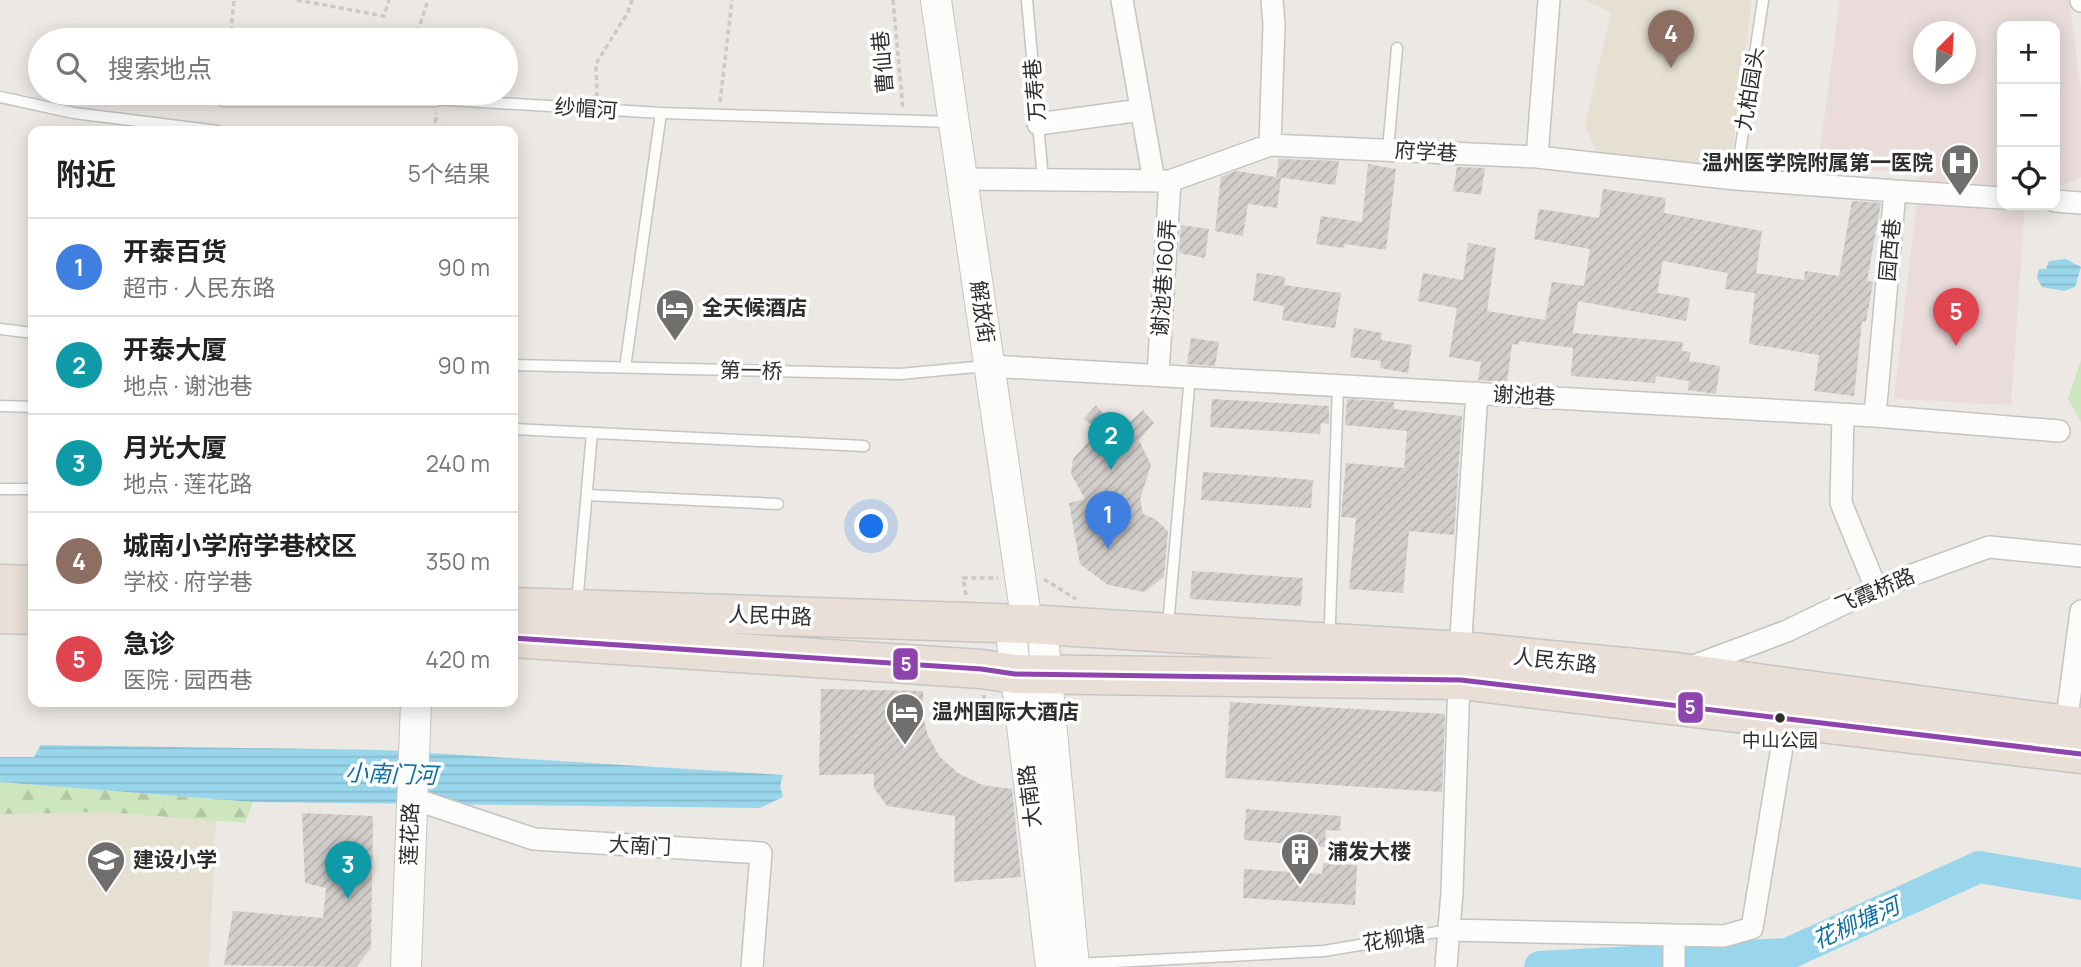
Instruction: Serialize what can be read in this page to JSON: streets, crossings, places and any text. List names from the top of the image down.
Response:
{
  "streets": {
    "highway": ["人民中路", "人民东路"],
    "street": [
      "府学巷",
      "园西巷",
      "谢池巷160弄",
      "解放街",
      "谢池巷",
      "飞霞桥路",
      "大南路",
      "莲花路",
      "大南门",
      "花柳塘"
    ],
    "lane": [
      "九柏园头",
      "万寿巷",
      "纱帽河",
      "第一桥"
    ],
    "path": ["曹仙巷"]
  },
  "crossings": [
    ["曹仙巷", "纱帽河"],
    ["九柏园头", "府学巷"],
    ["万寿巷", "府学巷"],
    ["纱帽河", "解放街"],
    ["府学巷", "园西巷"],
    ["府学巷", "谢池巷160弄"],
    ["府学巷", "解放街"],
    ["园西巷", "谢池巷"],
    ["谢池巷160弄", "谢池巷"],
    ["解放街", "第一桥"],
    ["解放街", "谢池巷"],
    ["解放街", "人民中路"],
    ["解放街", "人民东路"],
    ["解放街", "大南路"],
    ["第一桥", "谢池巷"],
    ["飞霞桥路", "人民东路"],
    ["人民中路", "人民东路"],
    ["人民中路", "大南路"],
    ["人民东路", "大南路"],
    ["人民东路", "花柳塘"],
    ["大南路", "花柳塘"],
    ["莲花路", "大南门"]
  ],
  "water": ["小南门河", "花柳塘河"],
  "places": {
    "hospital": ["温州医学院附属第一医院"],
    "hotel": ["全天候酒店", "温州国际大酒店"],
    "other": ["中山公园"],
    "building": ["浦发大楼"],
    "school or university": ["建设小学"]
  },
  "lines": ["transit line 5"],
  "north": "top right",
  "page": {
    "pins": [
      "4",
      "5",
      "2",
      "1",
      "3"
    ],
    "map_buttons": ["+", "−"],
    "search": "搜索地点",
    "heading": ["附近", "5个结果"],
    "list": [
      {
        "mark": "1",
        "name": "开泰百货",
        "note": "超市 · 人民东路",
        "value": "90 m"
      },
      {
        "mark": "2",
        "name": "开泰大厦",
        "note": "地点 · 谢池巷",
        "value": "90 m"
      },
      {
        "mark": "3",
        "name": "月光大厦",
        "note": "地点 · 莲花路",
        "value": "240 m"
      },
      {
        "mark": "4",
        "name": "城南小学府学巷校区",
        "note": "学校 · 府学巷",
        "value": "350 m"
      },
      {
        "mark": "5",
        "name": "急诊",
        "note": "医院 · 园西巷",
        "value": "420 m"
      }
    ]
  }
}
